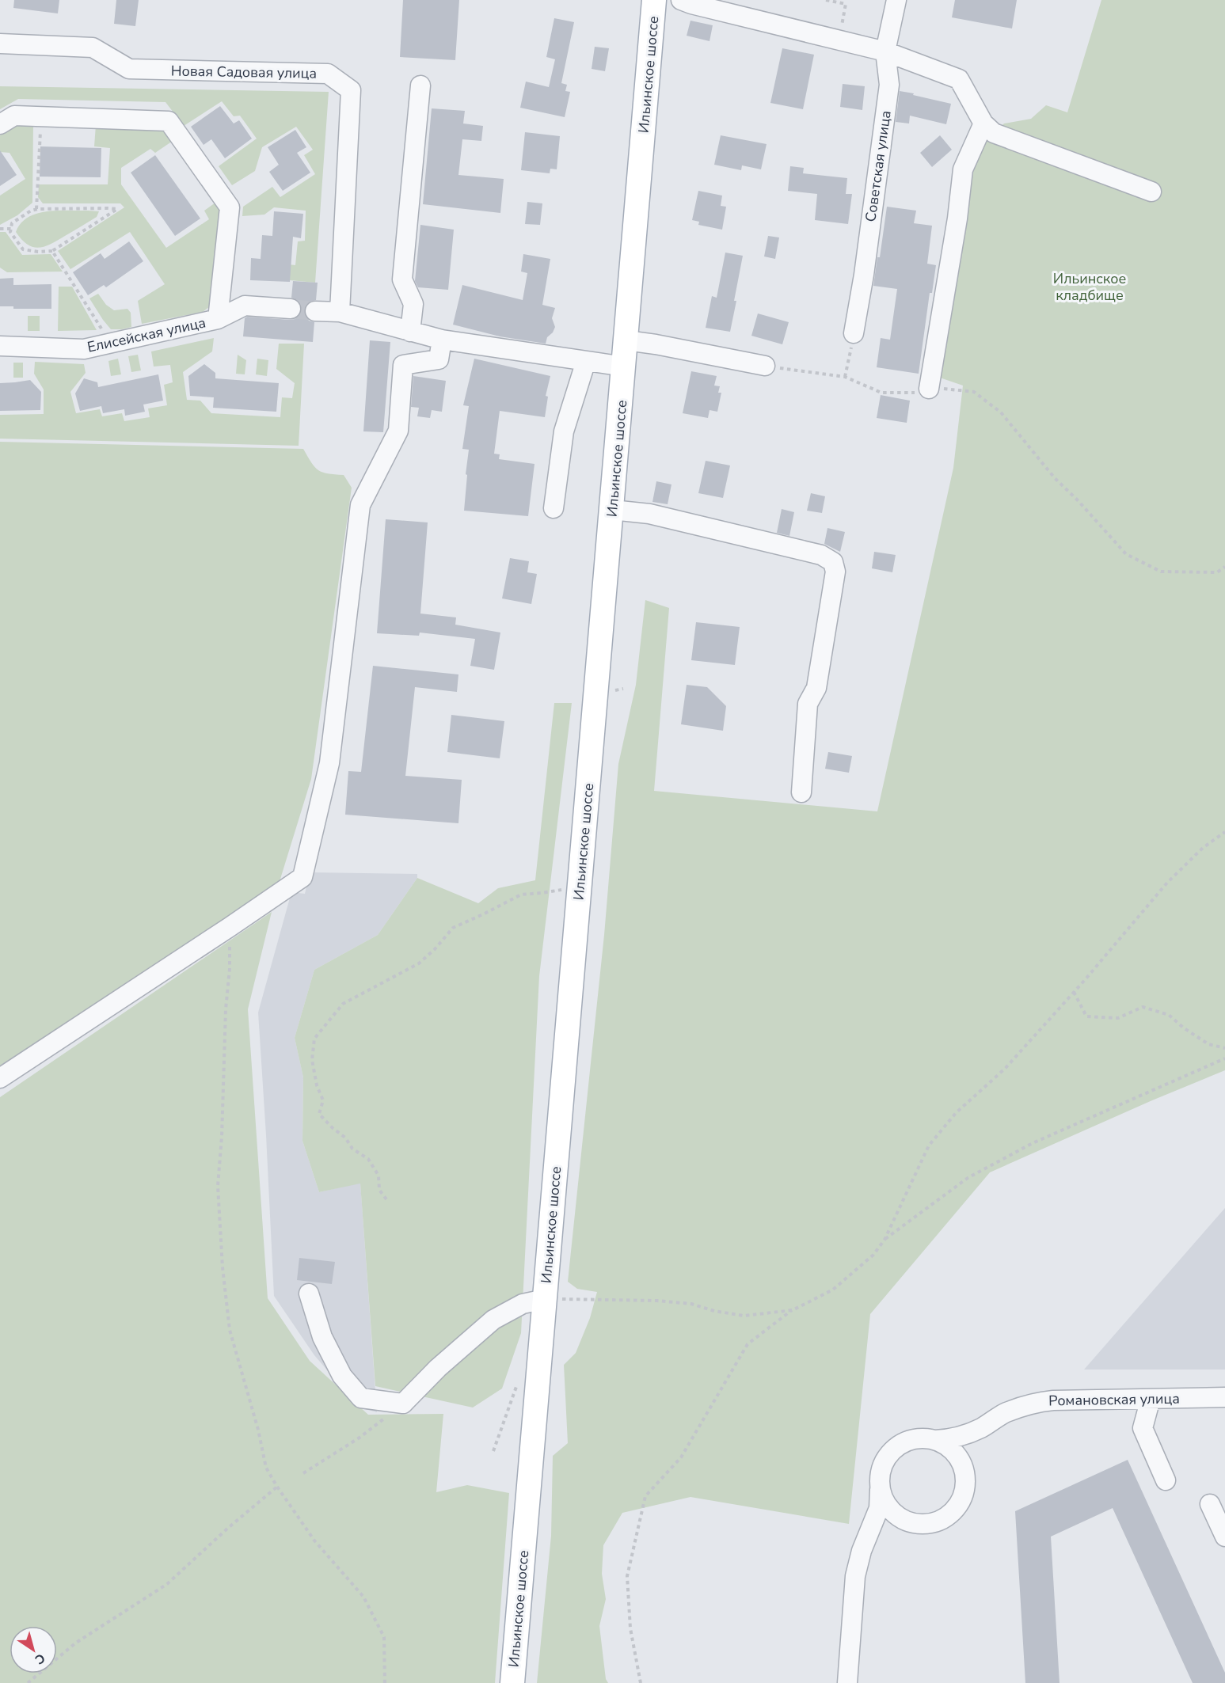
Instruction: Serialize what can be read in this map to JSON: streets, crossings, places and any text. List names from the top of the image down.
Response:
{
  "streets": {
    "main road": ["Ильинское шоссе"],
    "street": [
      "Новая Садовая улица",
      "Советская улица",
      "Елисейская улица",
      "Романовская улица"
    ]
  },
  "parks": ["Ильинское кладбище"],
  "north": "bottom right"
}
